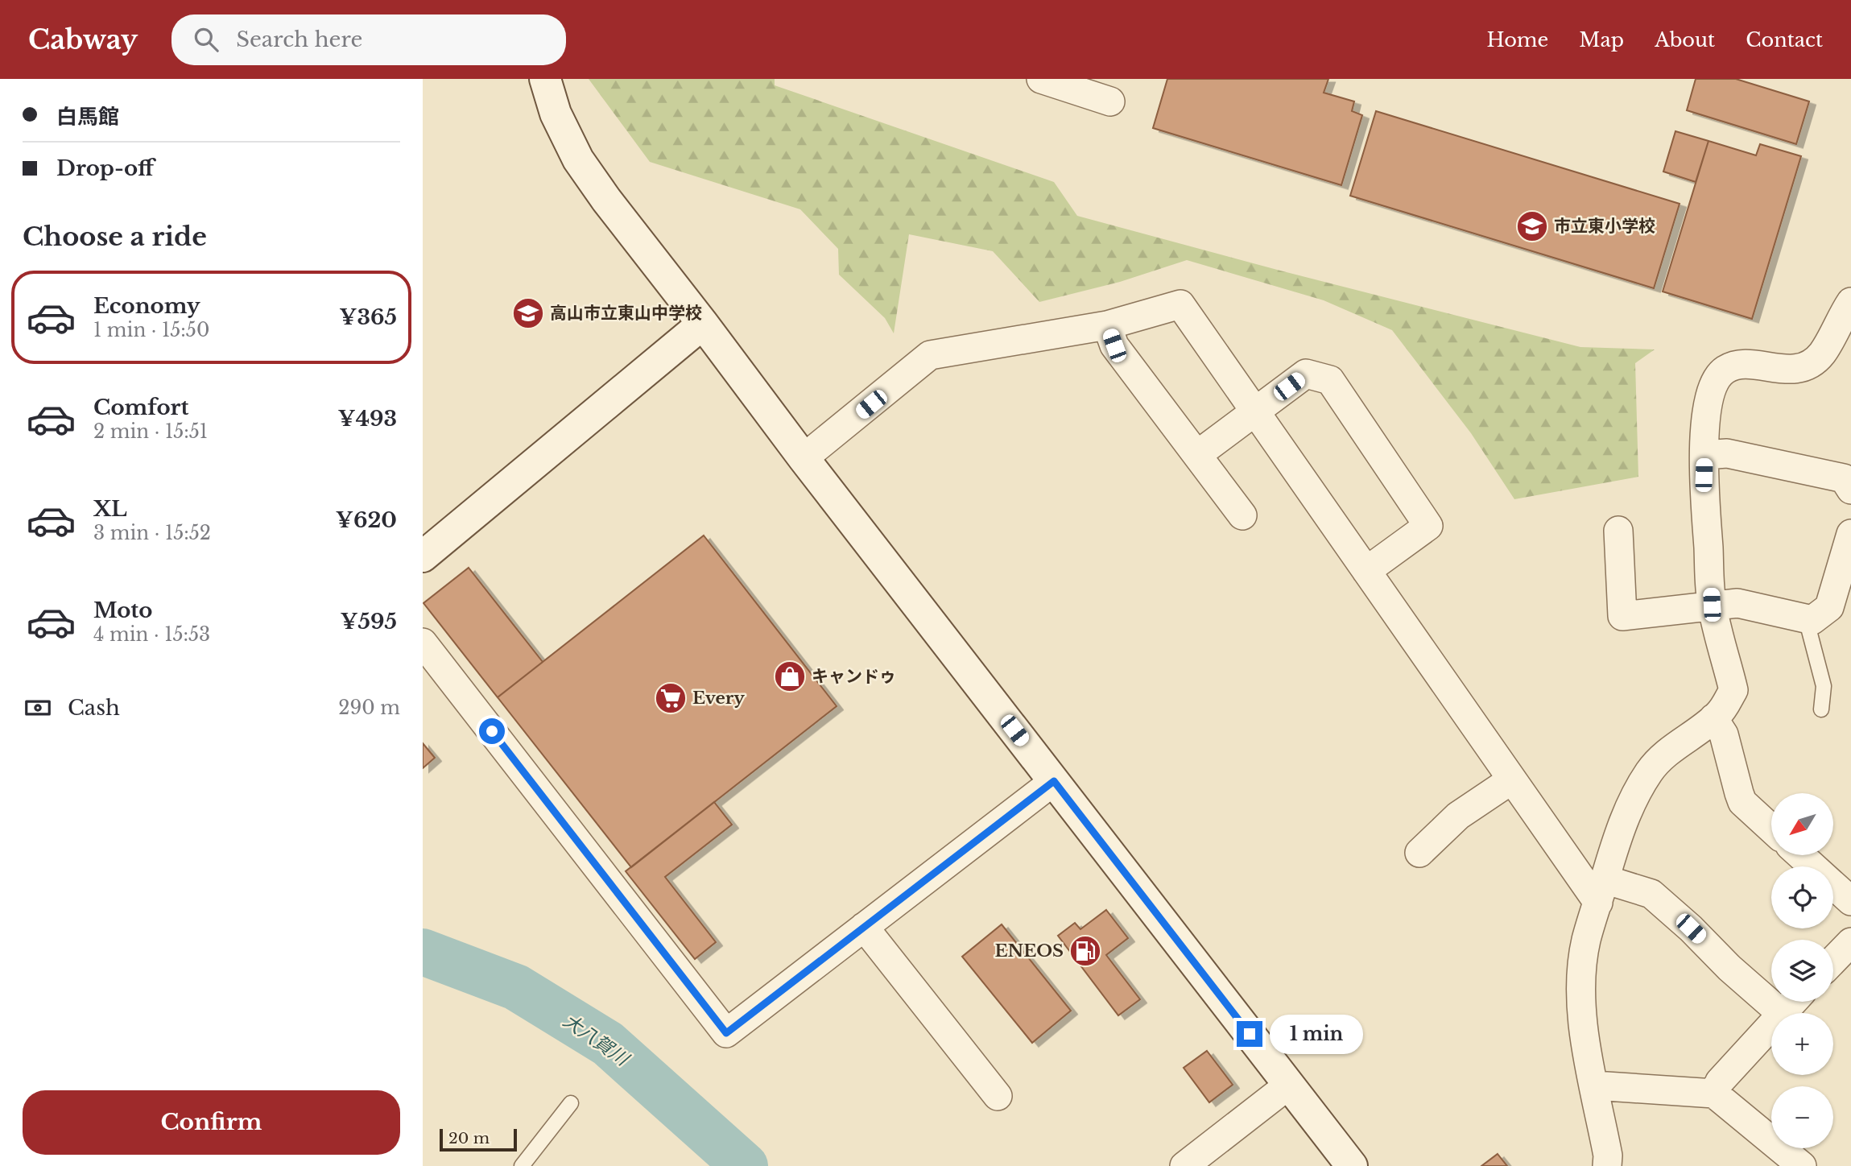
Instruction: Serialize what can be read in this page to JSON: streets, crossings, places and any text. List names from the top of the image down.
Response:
{
  "water": ["大八賀川"],
  "places": {
    "school or university": ["市立東小学校", "高山市立東山中学校"],
    "shop": ["キャンドゥ"],
    "supermarket": ["Every"],
    "fuel station": ["ENEOS"]
  },
  "scale_bar": "20 m",
  "north": "bottom left",
  "page": {
    "header": "Cabway",
    "search": "Search here",
    "nav": [
      "Home",
      "Map",
      "About",
      "Contact"
    ],
    "banner": ["白馬館", "Drop-off"],
    "heading": "Choose a ride",
    "list": [
      {
        "name": "Economy",
        "note": "1 min · 15:50",
        "value": "¥365"
      },
      {
        "name": "Comfort",
        "note": "2 min · 15:51",
        "value": "¥493"
      },
      {
        "name": "XL",
        "note": "3 min · 15:52",
        "value": "¥620"
      },
      {
        "name": "Moto",
        "note": "4 min · 15:53",
        "value": "¥595"
      }
    ],
    "pay": ["Cash", "290 m"],
    "map_buttons": ["+", "−"],
    "bubble": "1 min",
    "buttons": "Confirm",
    "scale": "20 m"
  }
}
